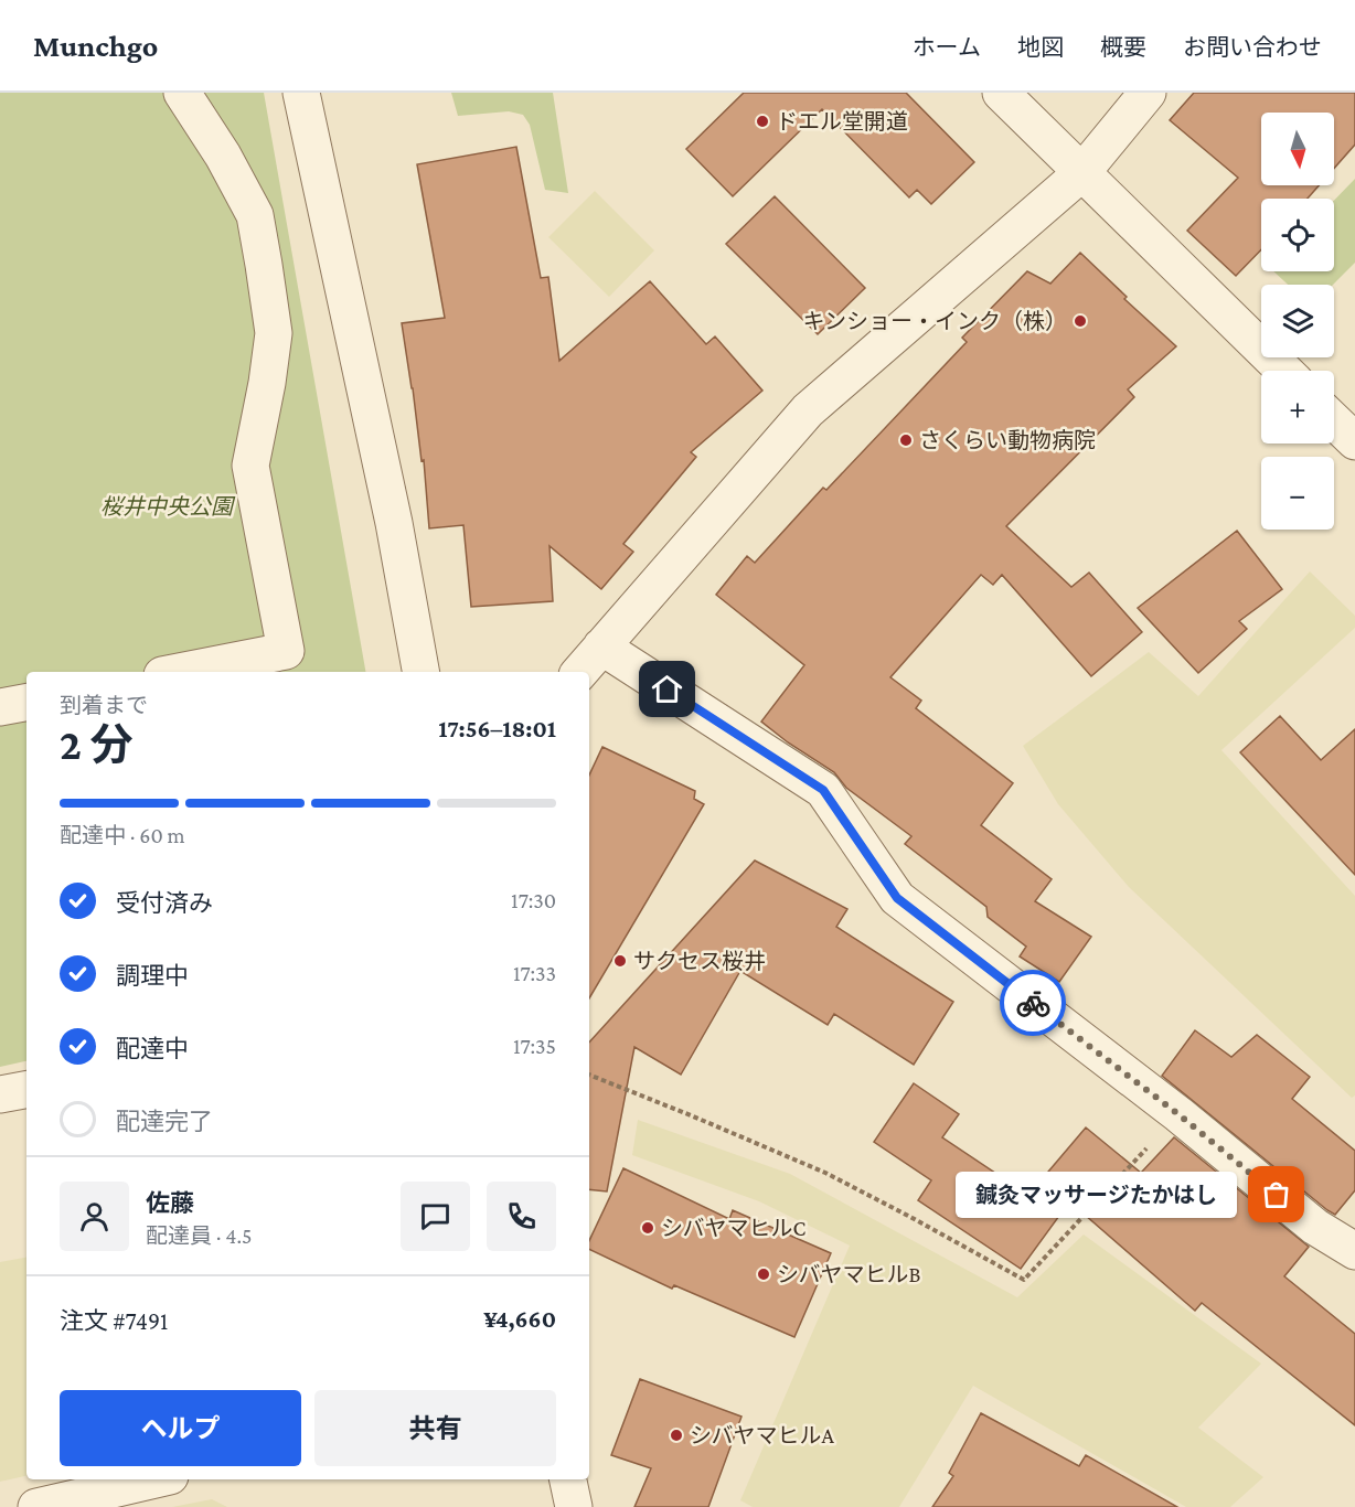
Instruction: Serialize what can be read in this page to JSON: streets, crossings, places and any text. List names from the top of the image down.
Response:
{
  "parks": ["桜井中央公園"],
  "places": [
    "ドエル堂開道",
    "キンショー・インク（株）",
    "さくらい動物病院",
    "サクセス桜井",
    "鍼灸マッサージたかはし",
    "シバヤマヒルC",
    "シバヤマヒルB",
    "シバヤマヒルA"
  ],
  "north": "bottom",
  "page": {
    "header": "Munchgo",
    "nav": [
      "ホーム",
      "地図",
      "概要",
      "お問い合わせ"
    ],
    "map_buttons": ["+", "−"],
    "heading": ["2 分", "到着まで", "17:56–18:01"],
    "panel": [
      "佐藤",
      "配達員 · 4.5",
      "注文 #7491",
      "¥4,660"
    ],
    "bar": "配達中 · 60 m",
    "list": [
      ["受付済み", "17:30"],
      ["調理中", "17:33"],
      ["配達中", "17:35"],
      "配達完了"
    ],
    "bubble": "鍼灸マッサージたかはし",
    "buttons": ["ヘルプ", "共有"]
  }
}
